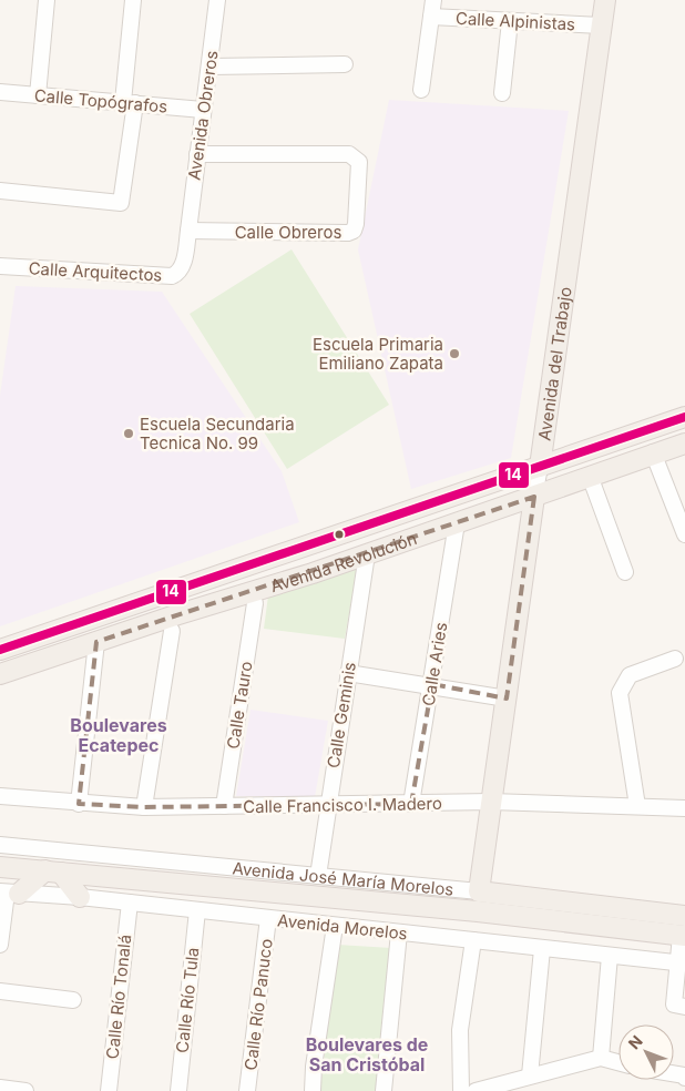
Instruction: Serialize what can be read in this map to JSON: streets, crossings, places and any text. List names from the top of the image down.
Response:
{
  "streets": {
    "main road": ["Avenida del Trabajo", "Avenida Revolución", "Avenida José María Morelos"],
    "street": [
      "Calle Alpinistas",
      "Calle Topógrafos",
      "Avenida Obreros",
      "Calle Obreros",
      "Calle Arquitectos",
      "Calle Aries",
      "Calle Tauro",
      "Calle Geminis",
      "Calle Francisco I. Madero",
      "Avenida Morelos",
      "Calle Río Tonalá",
      "Calle Río Tula",
      "Calle Río Panuco"
    ]
  },
  "crossings": [
    ["Calle Alpinistas", "Avenida del Trabajo"],
    ["Calle Topógrafos", "Avenida Obreros"],
    ["Avenida Obreros", "Calle Obreros"],
    ["Avenida Obreros", "Calle Arquitectos"],
    ["Calle Obreros", "Calle Arquitectos"],
    ["Avenida del Trabajo", "Avenida Revolución"],
    ["Avenida del Trabajo", "Calle Francisco I. Madero"],
    ["Avenida del Trabajo", "Avenida José María Morelos"],
    ["Avenida Revolución", "Calle Aries"],
    ["Avenida Revolución", "Calle Geminis"],
    ["Calle Aries", "Calle Francisco I. Madero"],
    ["Calle Tauro", "Calle Francisco I. Madero"],
    ["Calle Geminis", "Calle Francisco I. Madero"],
    ["Calle Geminis", "Avenida José María Morelos"],
    ["Avenida Morelos", "Calle Río Tonalá"],
    ["Avenida Morelos", "Calle Río Tula"],
    ["Avenida Morelos", "Calle Río Panuco"]
  ],
  "districts": ["Boulevares Ecatepec", "Boulevares de San Cristóbal"],
  "places": ["Escuela Primaria Emiliano Zapata", "Escuela Secundaria Tecnica No. 99"],
  "lines": ["transit line 14"],
  "north": "top left"
}
